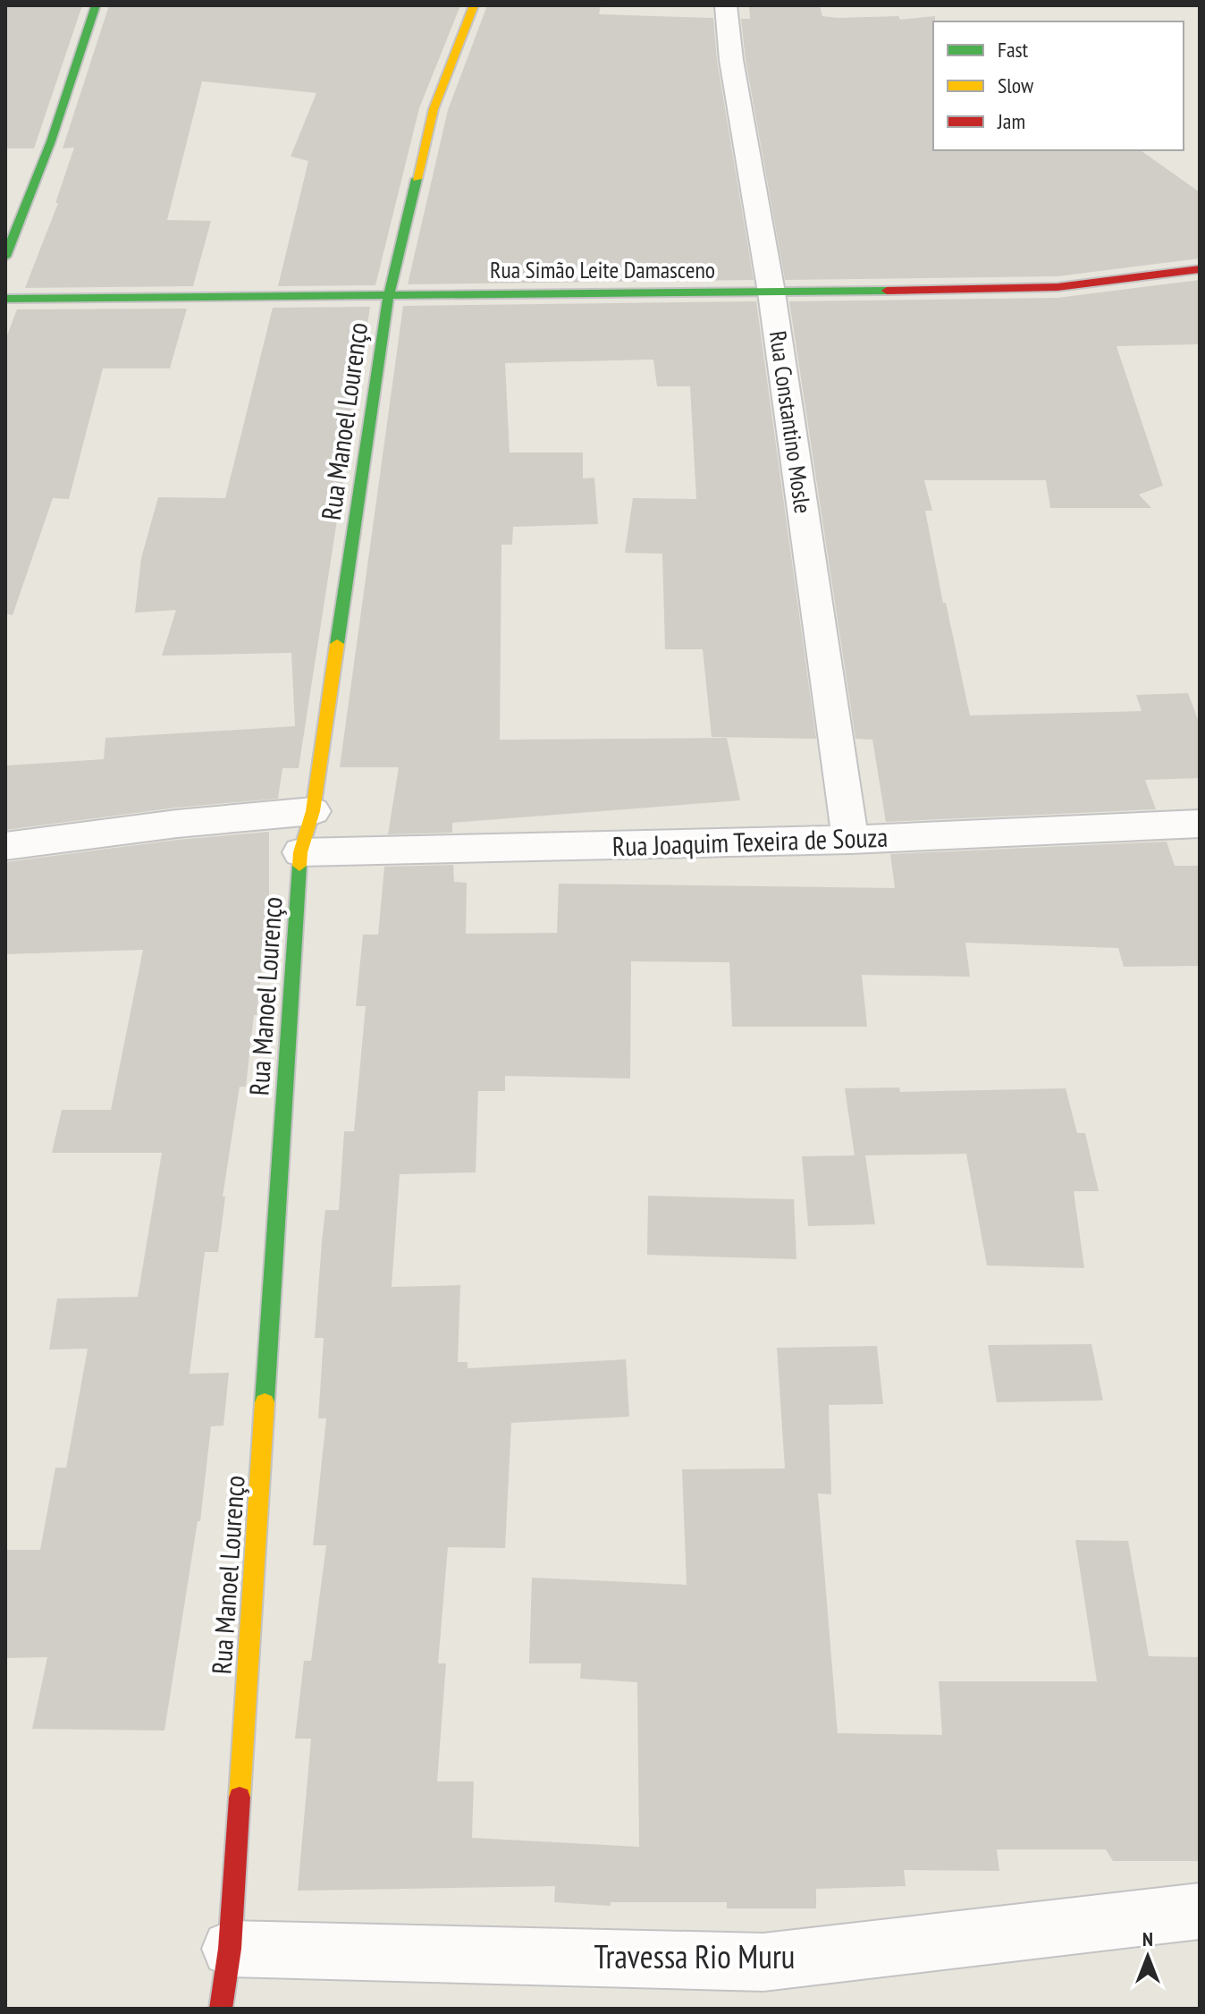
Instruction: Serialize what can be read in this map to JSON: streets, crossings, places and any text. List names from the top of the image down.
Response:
{
  "streets": {
    "street": [
      "Rua Simão Leite Damasceno",
      "Rua Manoel Lourenço",
      "Rua Constantino Mosle",
      "Rua Joaquim Texeira de Souza",
      "Travessa Rio Muru"
    ]
  },
  "crossings": [
    ["Rua Simão Leite Damasceno", "Rua Manoel Lourenço"],
    ["Rua Simão Leite Damasceno", "Rua Constantino Mosle"],
    ["Rua Manoel Lourenço", "Rua Joaquim Texeira de Souza"],
    ["Rua Manoel Lourenço", "Travessa Rio Muru"],
    ["Rua Constantino Mosle", "Rua Joaquim Texeira de Souza"]
  ],
  "legend": ["Fast", "Slow", "Jam"],
  "north": "top"
}
